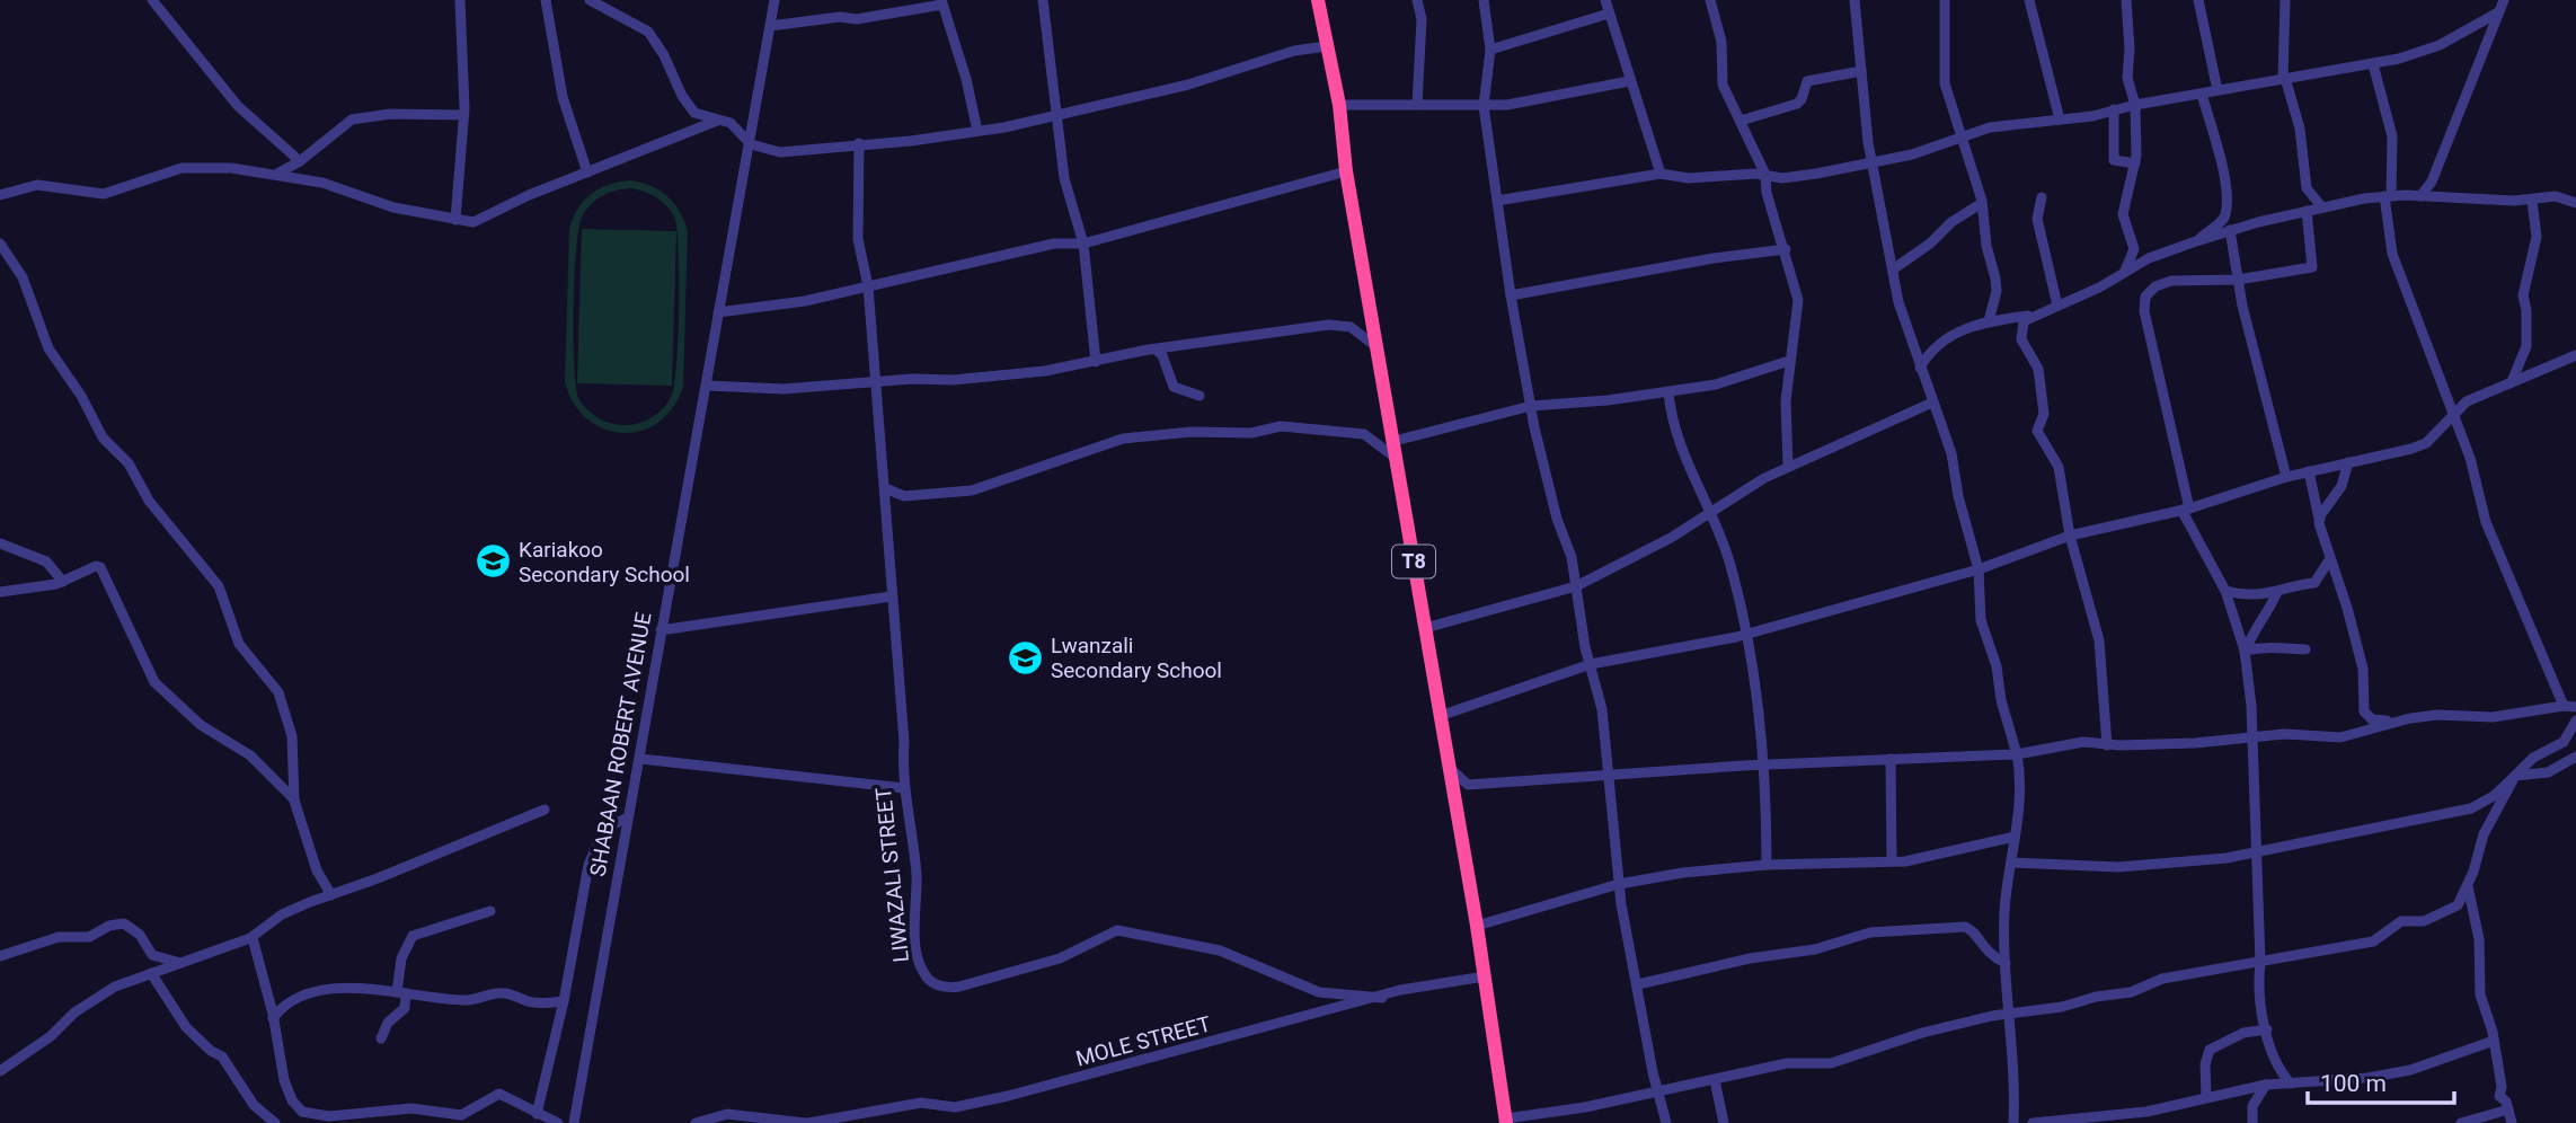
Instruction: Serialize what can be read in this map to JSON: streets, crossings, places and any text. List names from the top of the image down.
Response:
{
  "streets": {
    "highway": ["T8"],
    "street": ["SHABAAN ROBERT AVENUE", "LIWAZALI STREET", "MOLE STREET"]
  },
  "crossings": [
    ["T8", "MOLE STREET"],
    ["LIWAZALI STREET", "MOLE STREET"]
  ],
  "places": {
    "school or university": ["Kariakoo Secondary School", "Lwanzali Secondary School"]
  },
  "scale_bar": "100 m"
}
